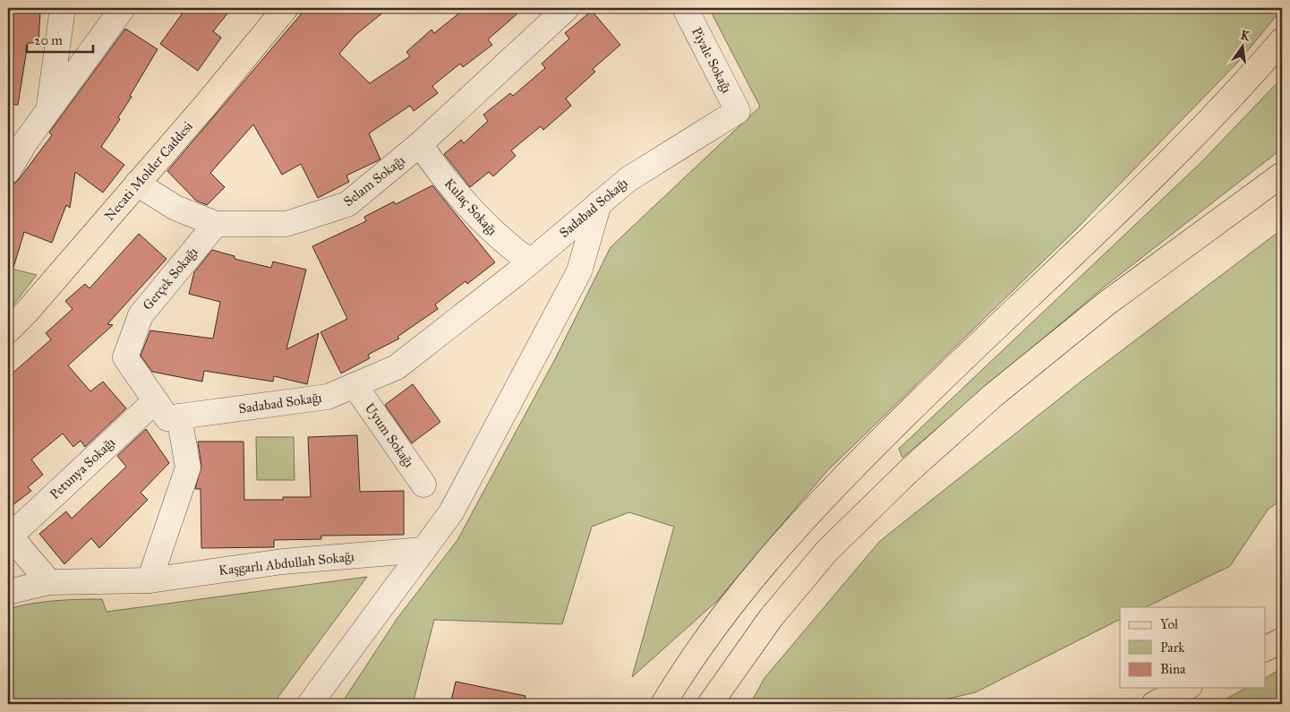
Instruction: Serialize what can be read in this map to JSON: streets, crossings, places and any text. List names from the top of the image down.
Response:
{
  "streets": {
    "main road": ["Necati Molder Caddesi"],
    "street": [
      "Piyale Sokağı",
      "Selam Sokağı",
      "Kulaç Sokağı",
      "Sadabad Sokağı",
      "Gerçek Sokağı",
      "Uyum Sokağı",
      "Petunya Sokağı",
      "Kaşgarlı Abdullah Sokağı"
    ]
  },
  "crossings": [
    ["Piyale Sokağı", "Sadabad Sokağı"],
    ["Necati Molder Caddesi", "Selam Sokağı"],
    ["Selam Sokağı", "Kulaç Sokağı"],
    ["Selam Sokağı", "Gerçek Sokağı"],
    ["Kulaç Sokağı", "Sadabad Sokağı"],
    ["Sadabad Sokağı", "Gerçek Sokağı"],
    ["Sadabad Sokağı", "Uyum Sokağı"],
    ["Gerçek Sokağı", "Petunya Sokağı"]
  ],
  "legend": ["Yol", "Park", "Bina"],
  "scale_bar": "20 m",
  "north": "top"
}
